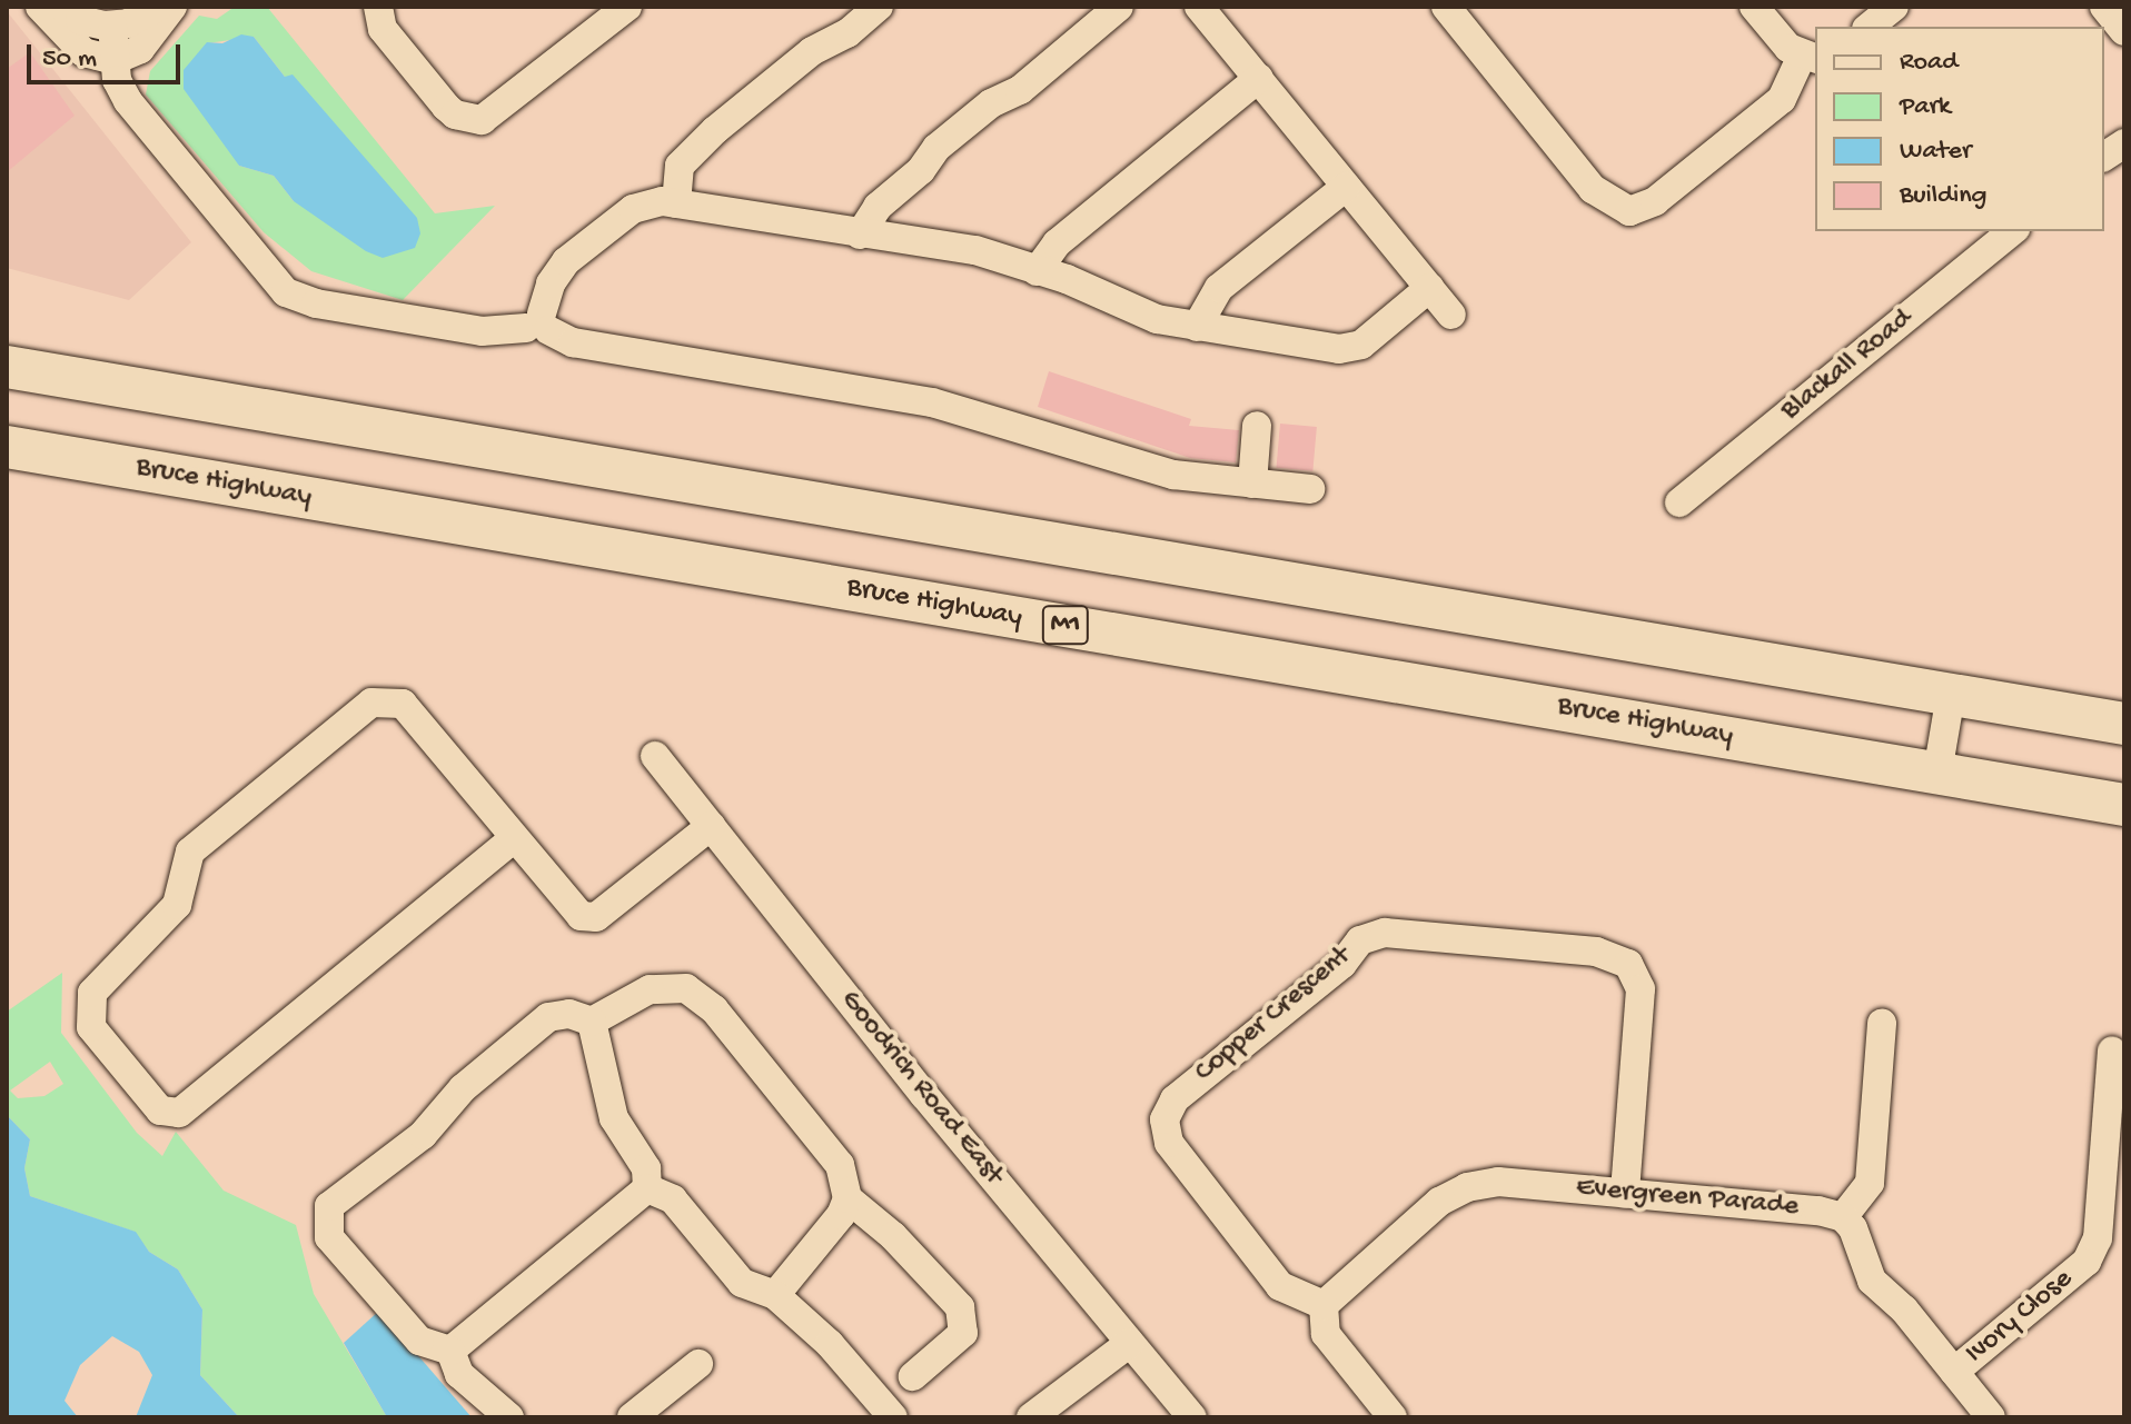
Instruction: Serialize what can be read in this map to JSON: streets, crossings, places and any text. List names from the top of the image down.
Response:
{
  "streets": {
    "highway": ["Bruce Highway", "M1"],
    "street": [
      "Blackall Road",
      "Copper Crescent",
      "Goodrich Road East",
      "Evergreen Parade",
      "Ivory Close"
    ]
  },
  "crossings": [
    ["Copper Crescent", "Evergreen Parade"]
  ],
  "legend": [
    "Road",
    "Park",
    "Water",
    "Building"
  ],
  "scale_bar": "50 m"
}
